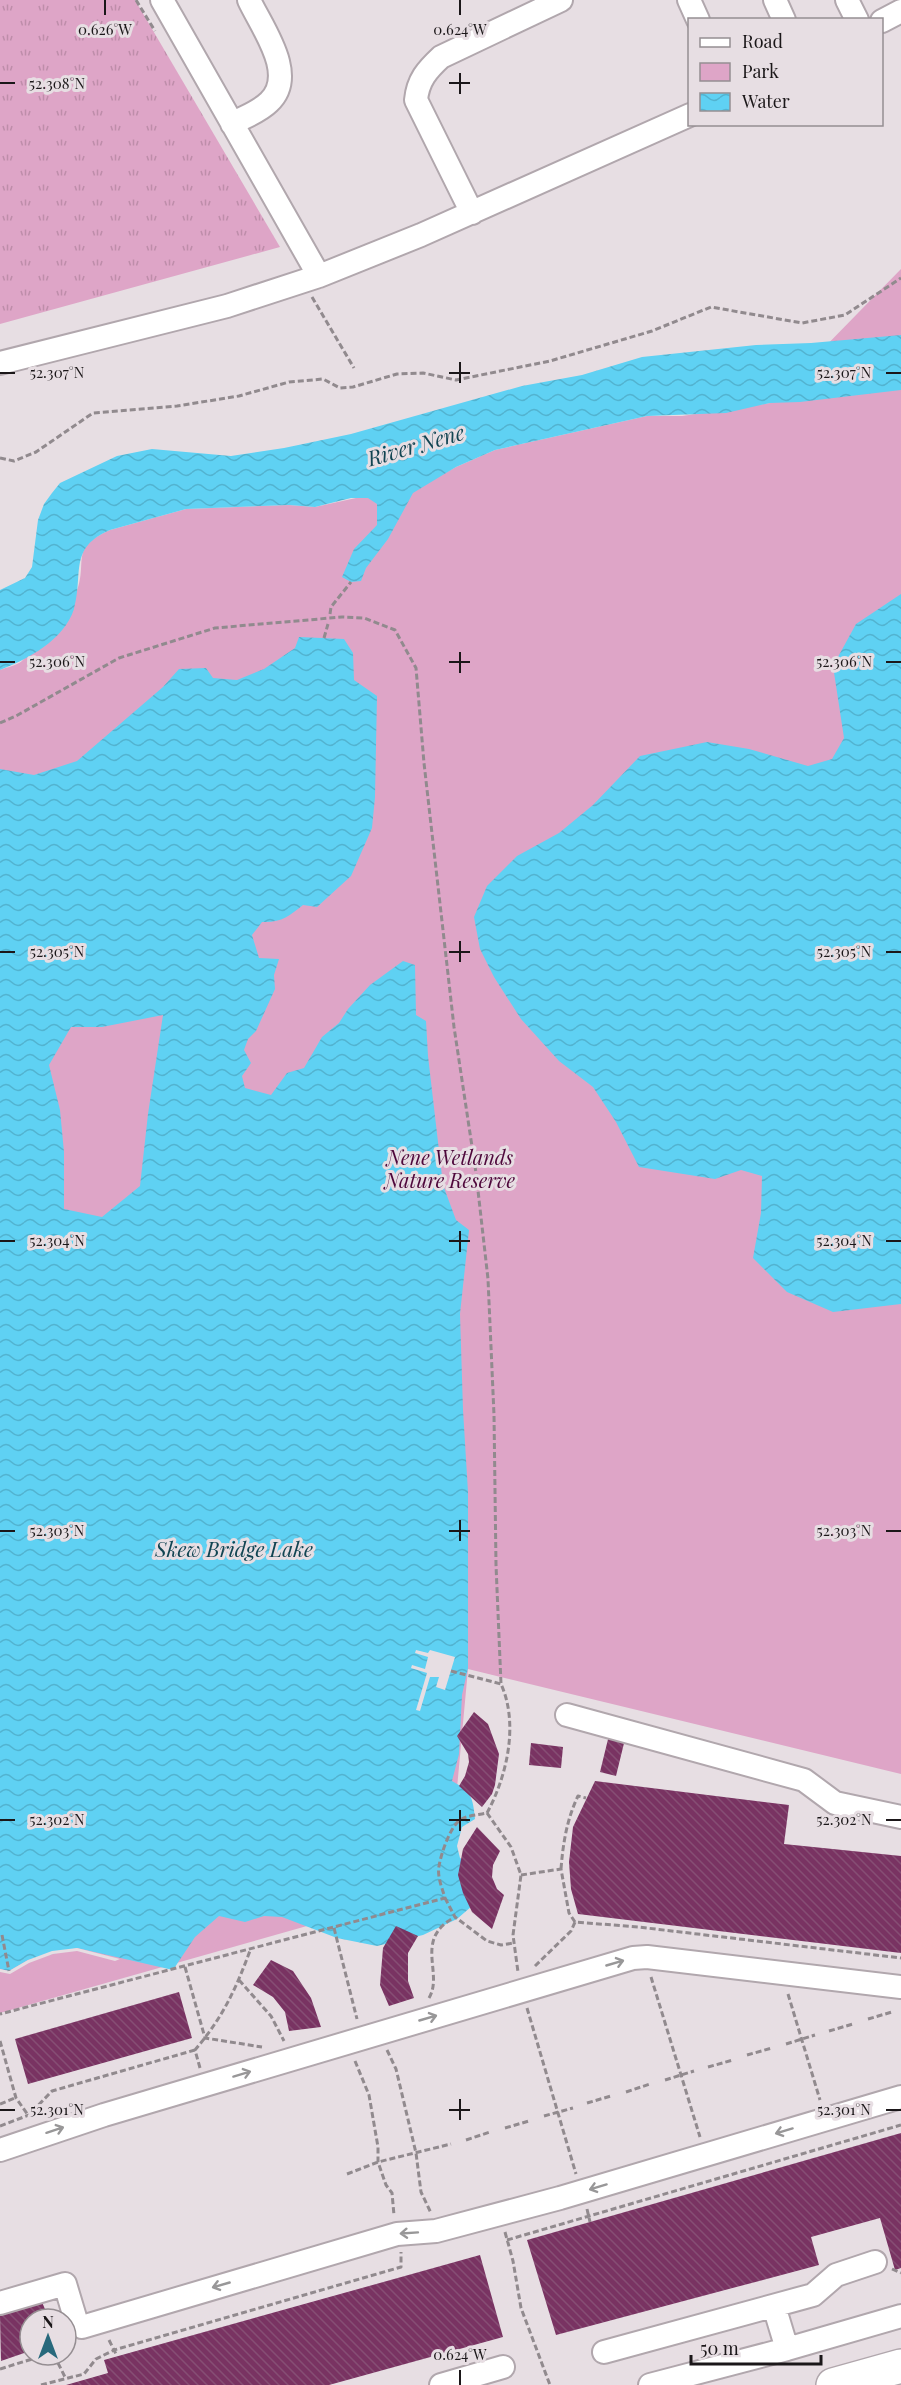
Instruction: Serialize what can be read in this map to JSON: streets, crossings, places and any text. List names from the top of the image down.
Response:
{
  "water": ["River Nene", "Skew Bridge Lake"],
  "parks": ["Nene Wetlands Nature Reserve"],
  "legend": ["Road", "Park", "Water"],
  "scale_bar": "50 m",
  "north": "top",
  "coordinates": [
    "0.626°W",
    "0.624°W",
    "52.308°N",
    "52.307°N",
    "52.306°N",
    "52.305°N",
    "52.304°N",
    "52.303°N",
    "52.302°N",
    "52.301°N"
  ]
}
